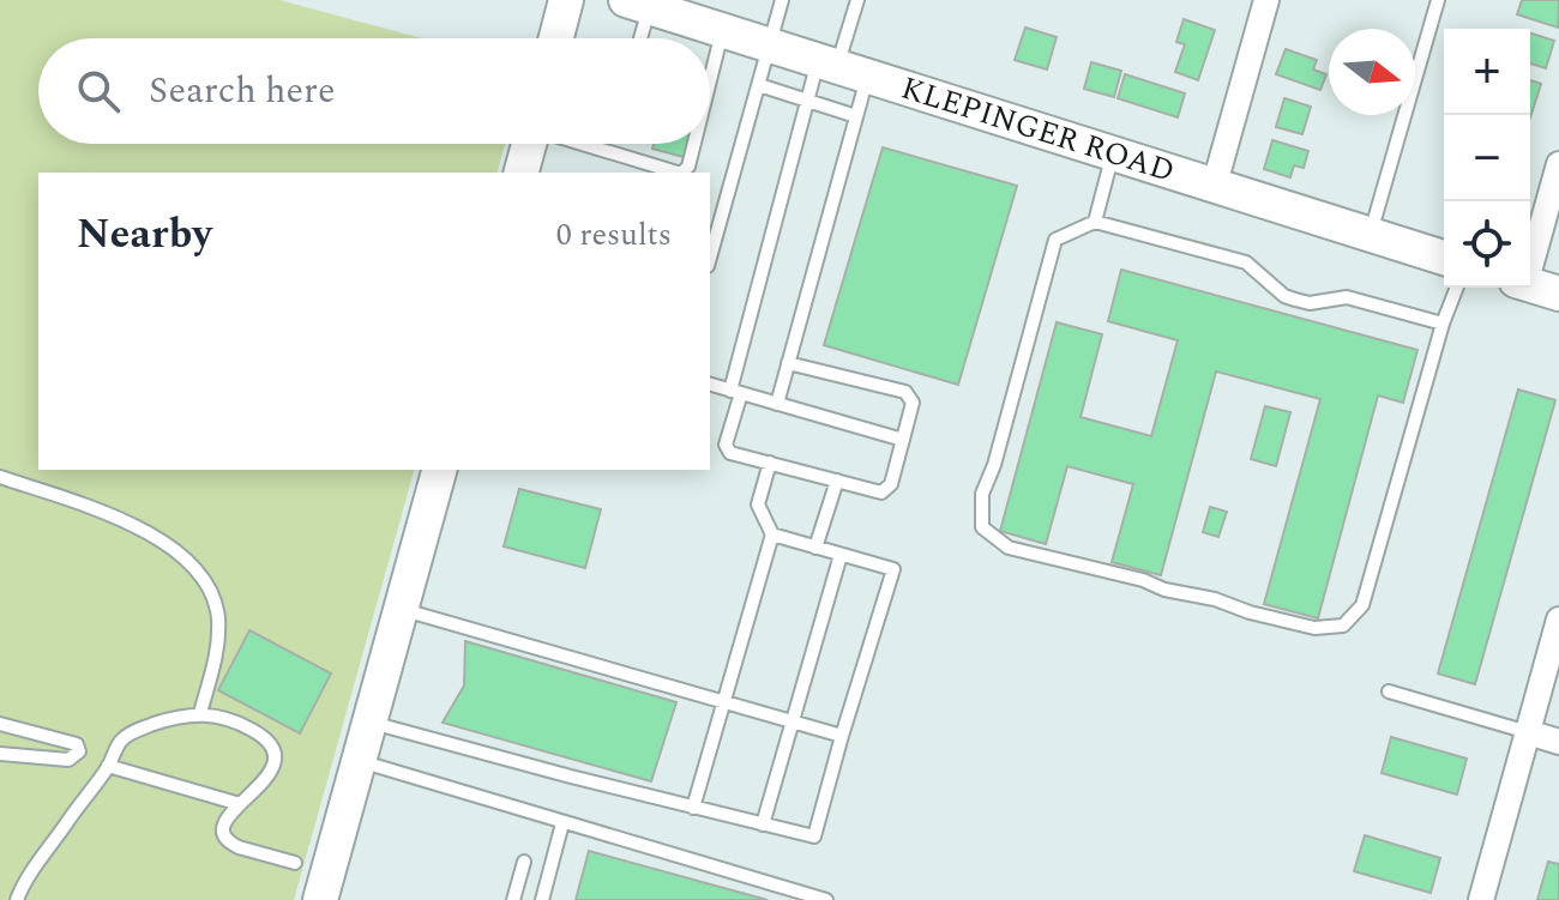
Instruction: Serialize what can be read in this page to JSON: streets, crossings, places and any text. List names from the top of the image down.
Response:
{
  "streets": {
    "street": ["KLEPINGER ROAD"]
  },
  "north": "right",
  "page": {
    "map_buttons": ["+", "−"],
    "search": "Search here",
    "heading": ["Nearby", "0 results"]
  }
}
